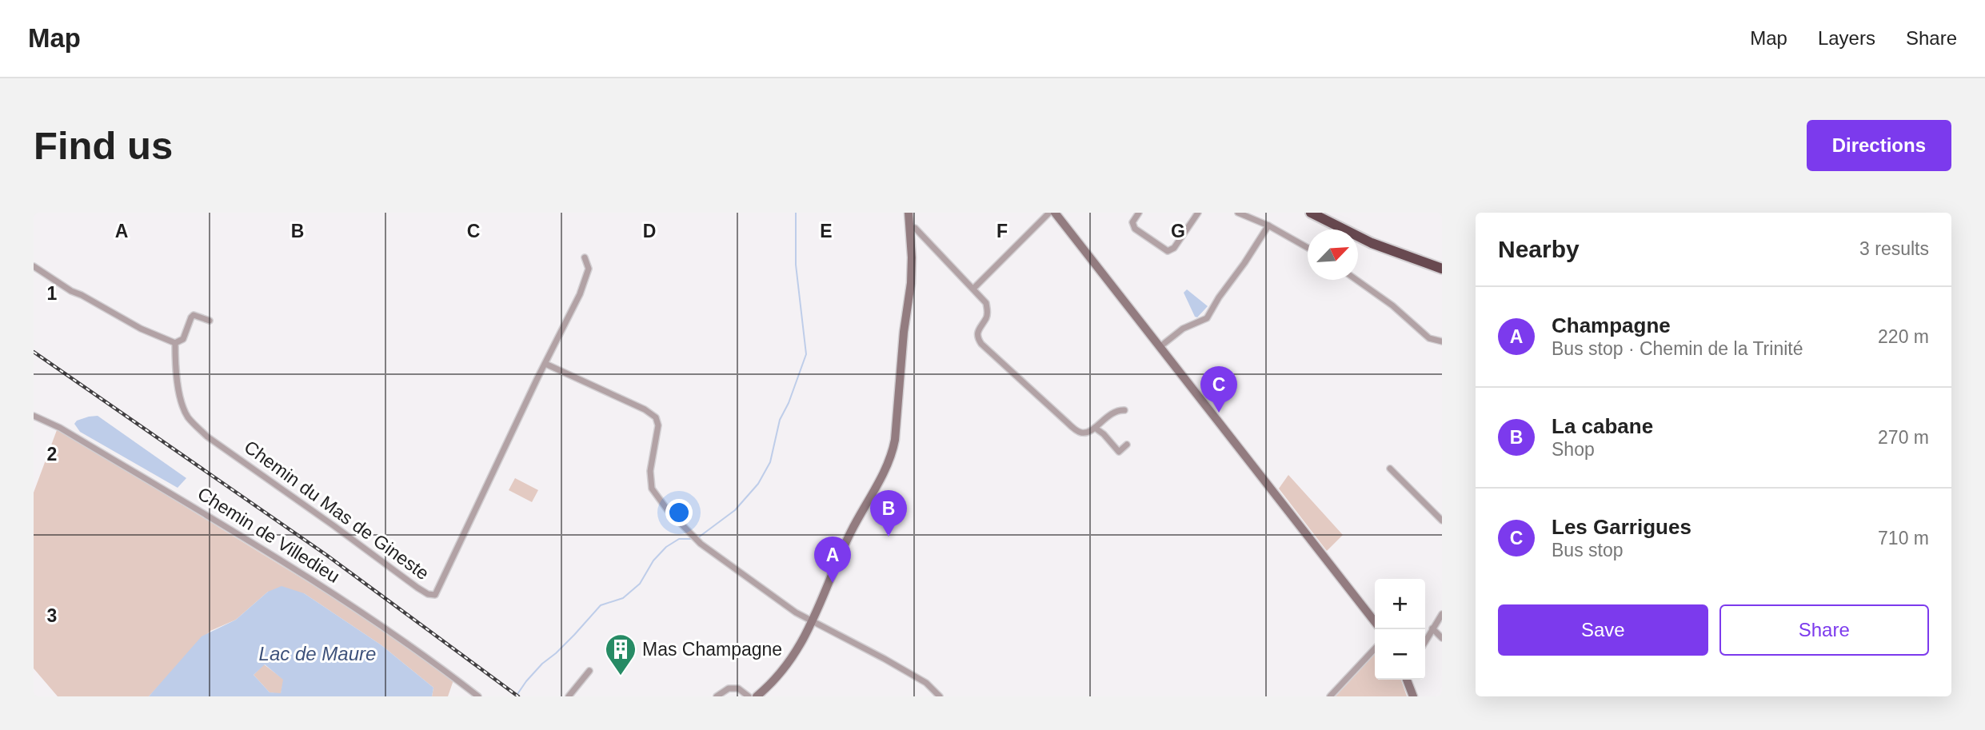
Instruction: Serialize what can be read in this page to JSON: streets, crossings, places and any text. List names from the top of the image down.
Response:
{
  "streets": {
    "street": ["Chemin du Mas de Gineste", "Chemin de Villedieu"]
  },
  "water": ["Lac de Maure"],
  "places": {
    "building": ["Mas Champagne"]
  },
  "north": "top right",
  "page": {
    "header": "Map",
    "nav": ["Map", "Layers", "Share"],
    "buttons": [
      "Directions",
      ["Save", "Share"]
    ],
    "title": "Find us",
    "heading": ["Nearby", "3 results"],
    "list": [
      {
        "mark": "A",
        "name": "Champagne",
        "note": "Bus stop · Chemin de la Trinité",
        "value": "220 m"
      },
      {
        "mark": "B",
        "name": "La cabane",
        "note": "Shop",
        "value": "270 m"
      },
      {
        "mark": "C",
        "name": "Les Garrigues",
        "note": "Bus stop",
        "value": "710 m"
      }
    ],
    "pins": ["C", "B", "A"],
    "map_buttons": ["+", "−"]
  },
  "grid": {
    "columns": [
      "A",
      "B",
      "C",
      "D",
      "E",
      "F",
      "G"
    ],
    "rows": ["1", "2", "3"]
  }
}
